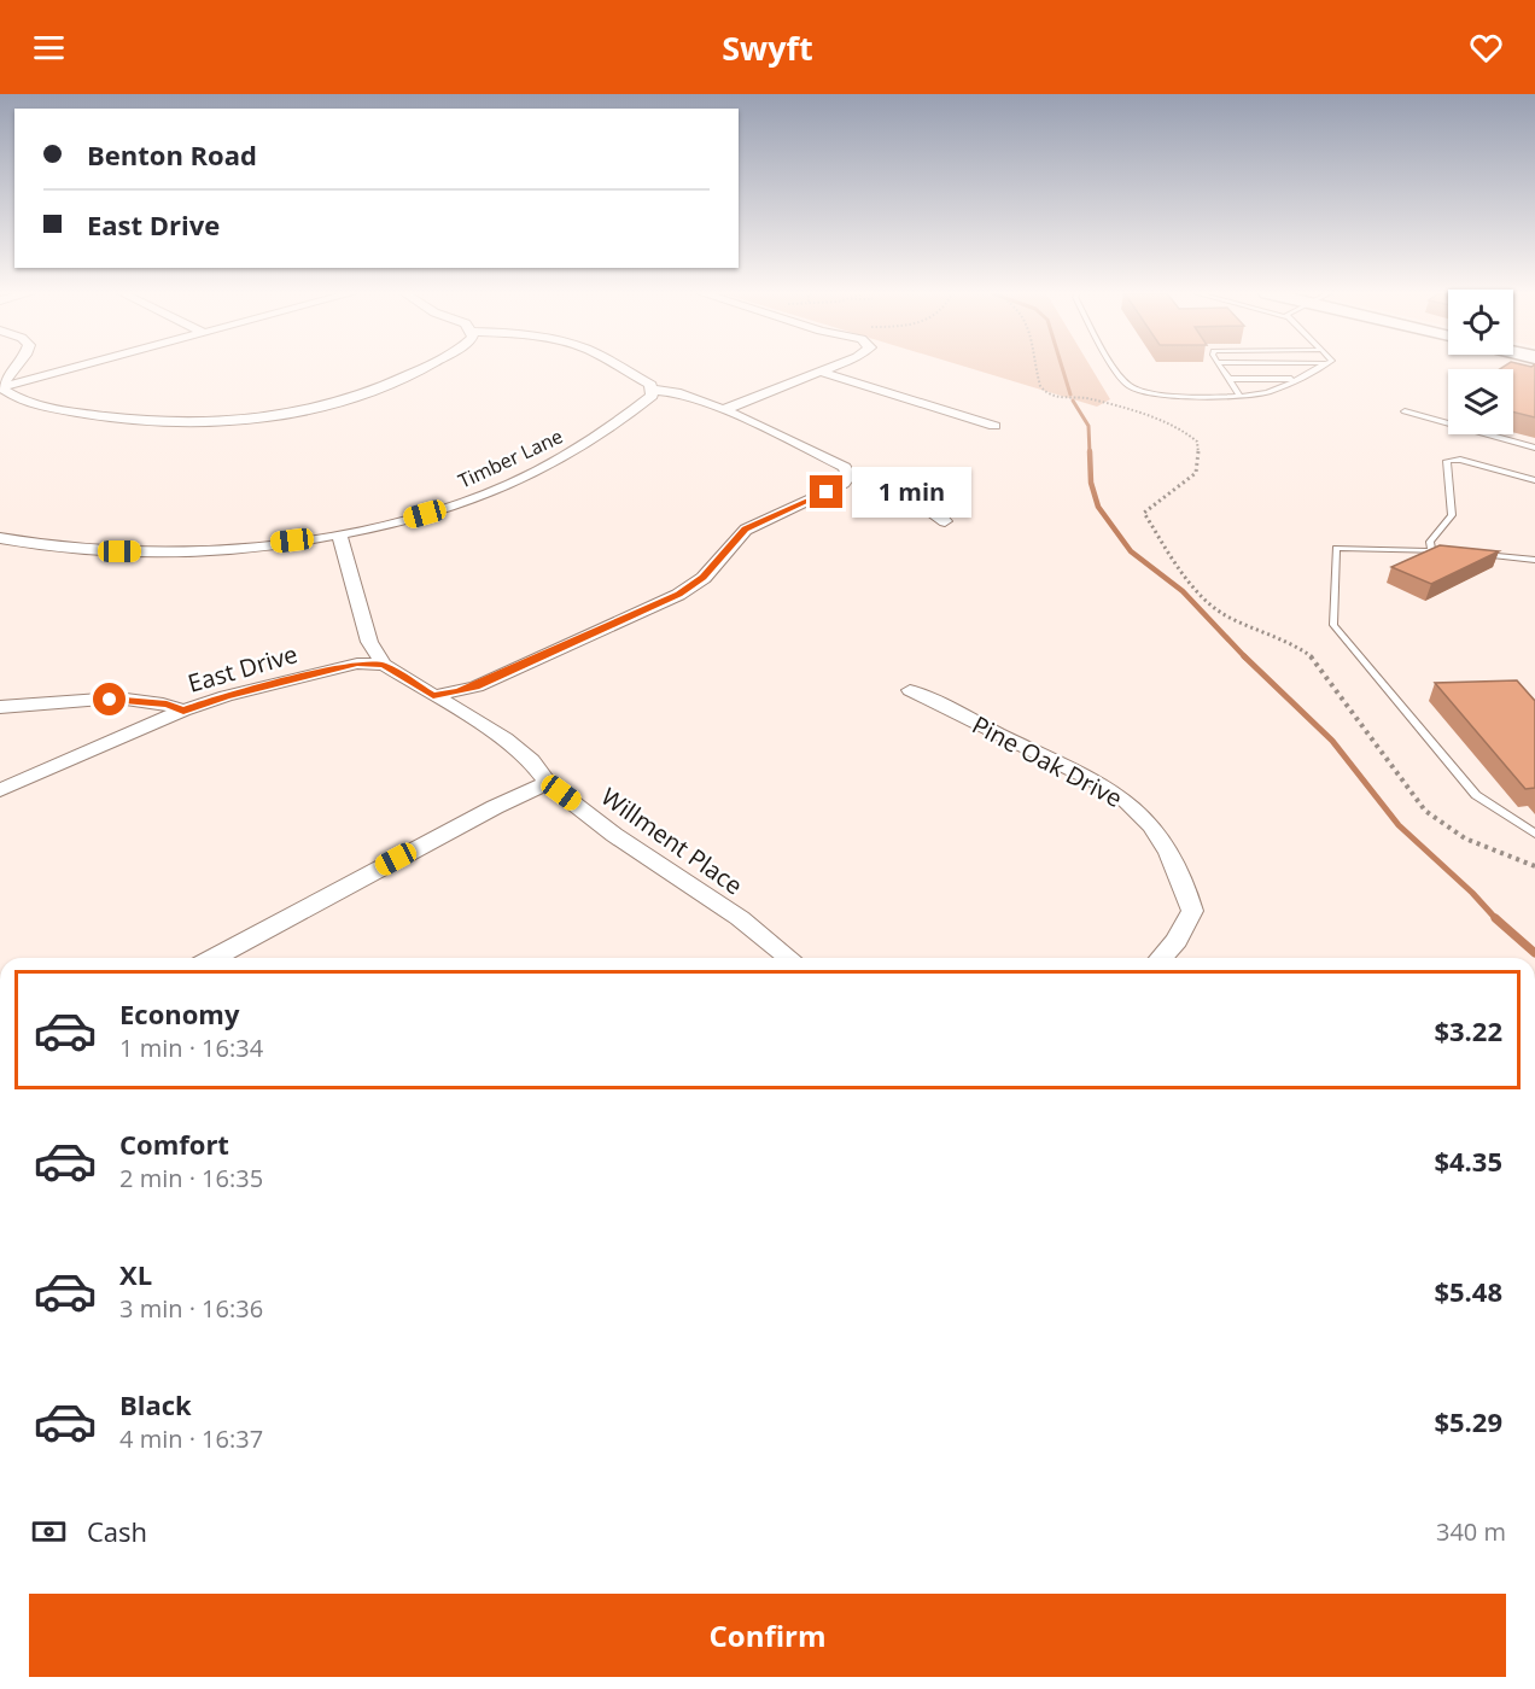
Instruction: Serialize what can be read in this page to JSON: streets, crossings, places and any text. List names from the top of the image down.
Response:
{
  "streets": {
    "street": [
      "Timber Lane",
      "East Drive",
      "Pine Oak Drive",
      "Willment Place"
    ]
  },
  "crossings": [
    ["Timber Lane", "Willment Place"],
    ["East Drive", "Willment Place"]
  ],
  "page": {
    "header": "Swyft",
    "banner": ["Benton Road", "East Drive"],
    "bubble": "1 min",
    "list": [
      {
        "name": "Economy",
        "note": "1 min · 16:34",
        "value": "$3.22"
      },
      {
        "name": "Comfort",
        "note": "2 min · 16:35",
        "value": "$4.35"
      },
      {
        "name": "XL",
        "note": "3 min · 16:36",
        "value": "$5.48"
      },
      {
        "name": "Black",
        "note": "4 min · 16:37",
        "value": "$5.29"
      }
    ],
    "pay": ["Cash", "340 m"],
    "buttons": "Confirm"
  }
}
